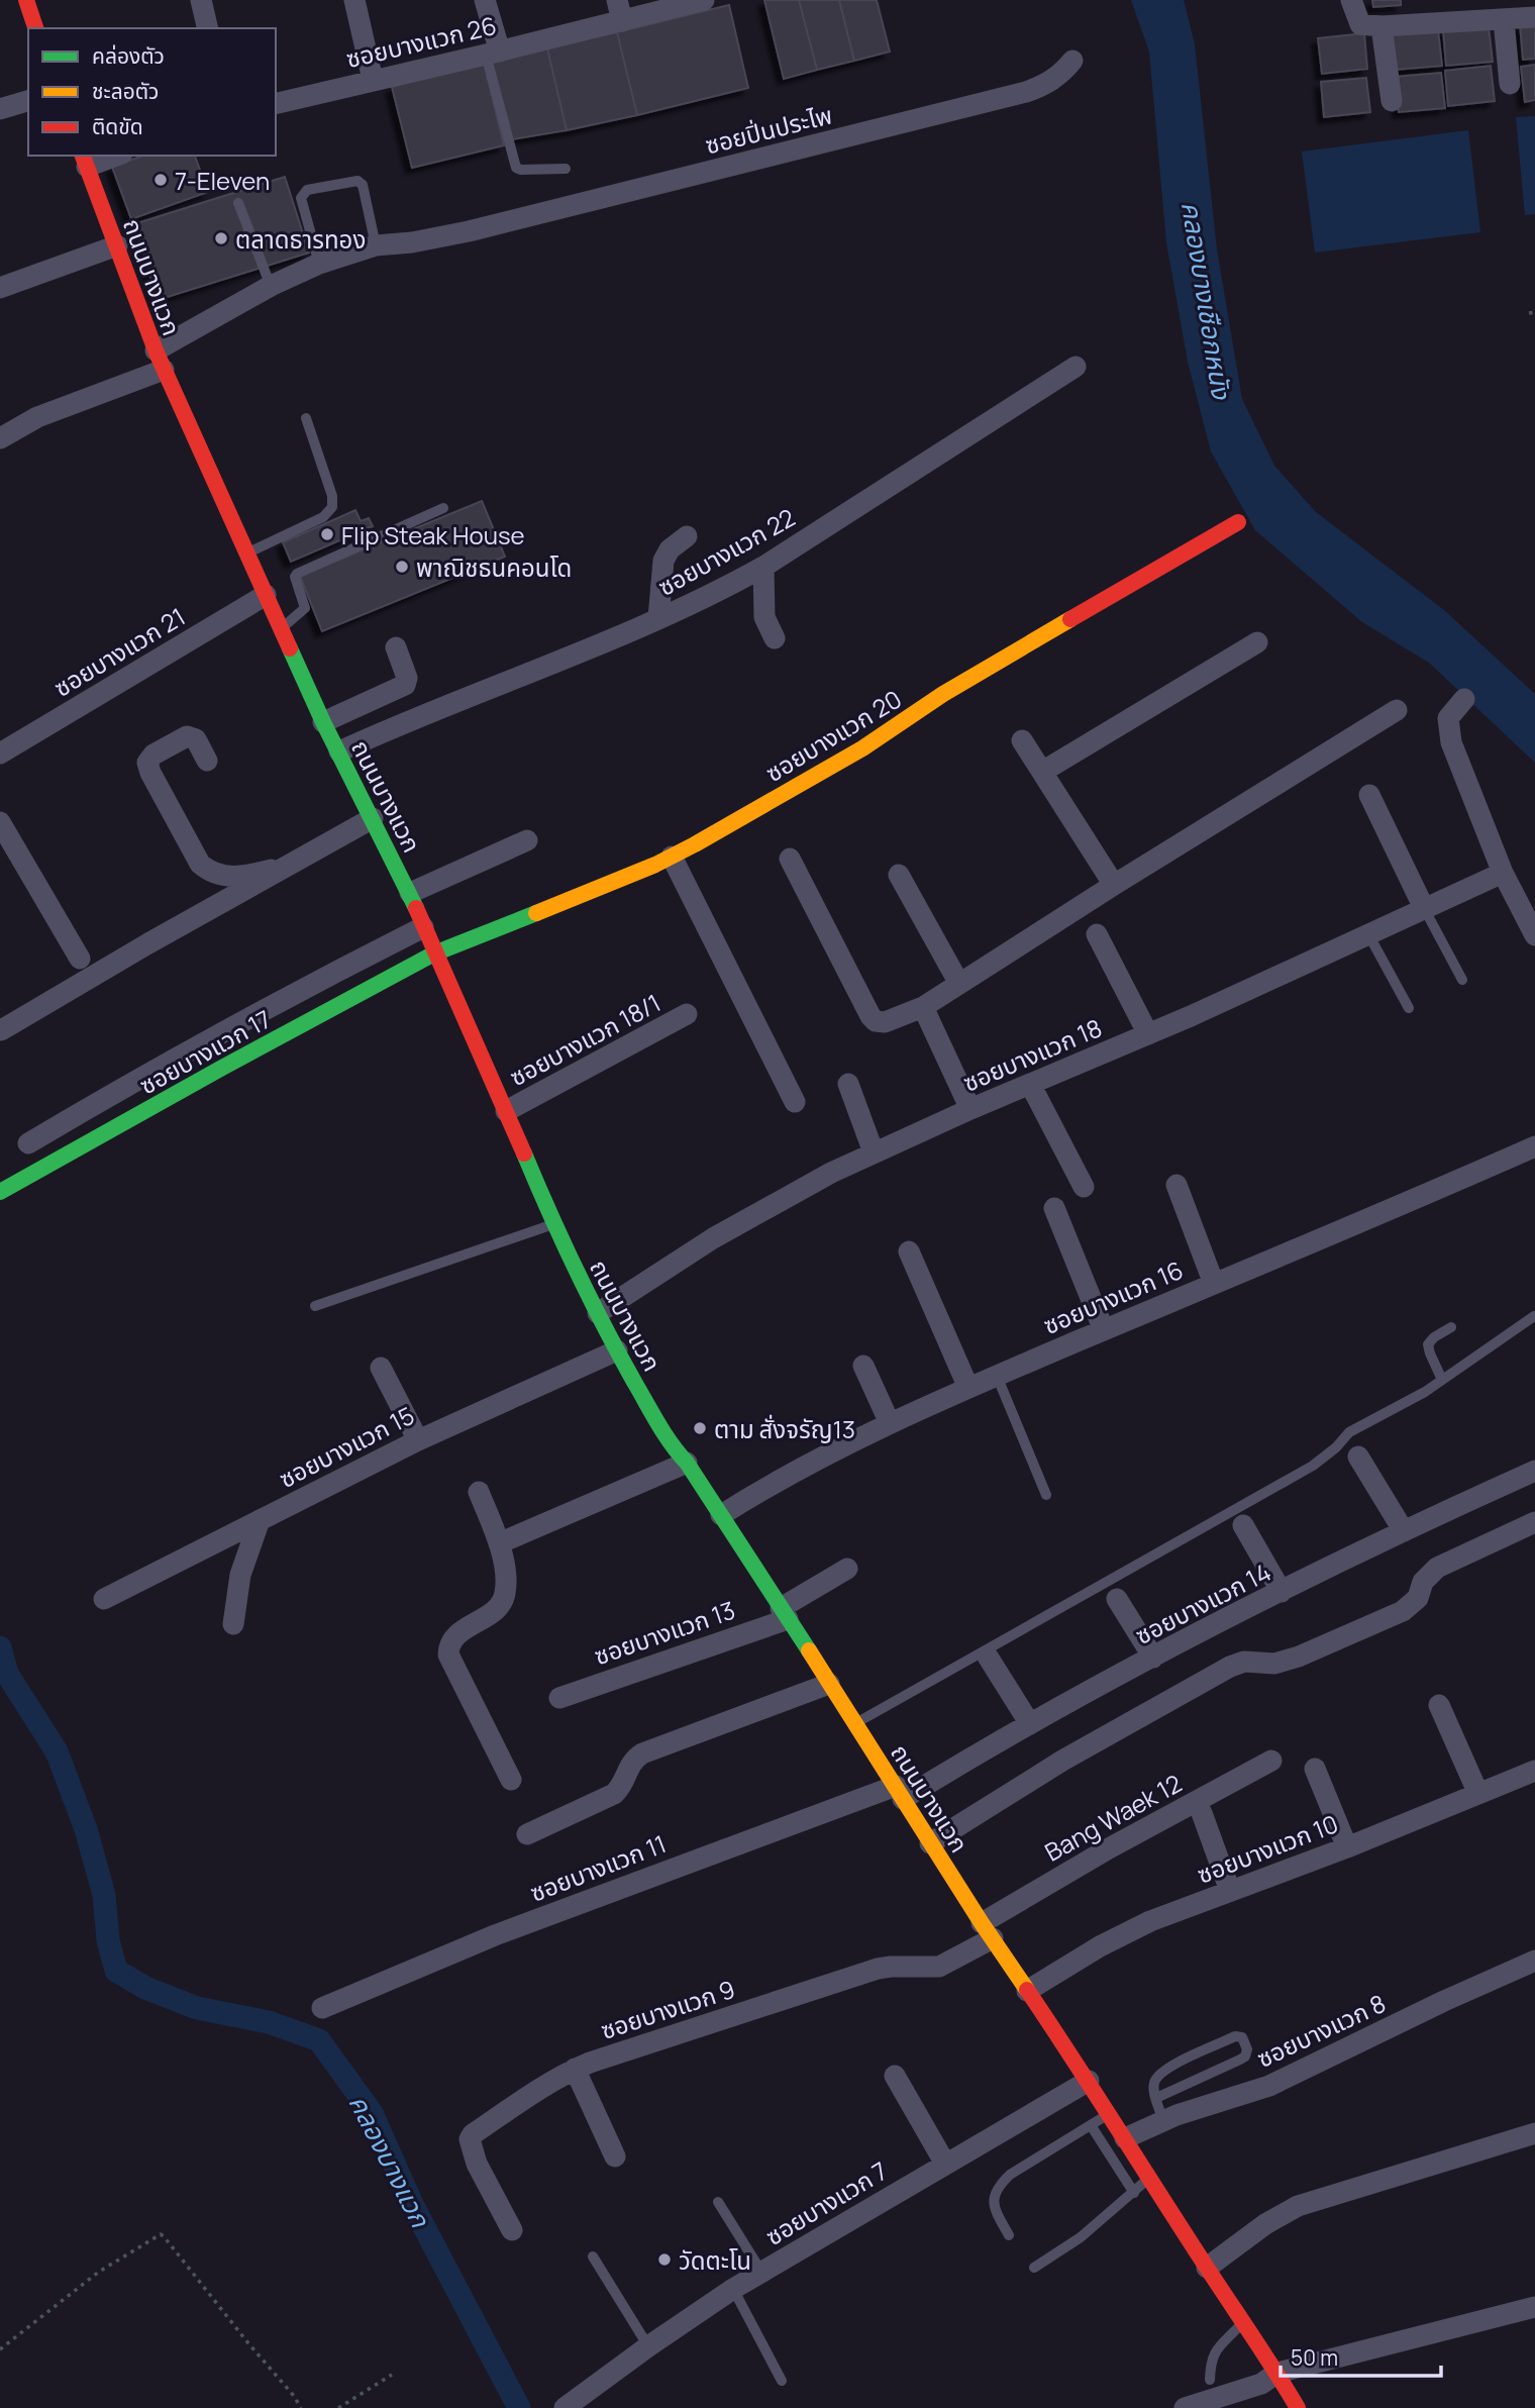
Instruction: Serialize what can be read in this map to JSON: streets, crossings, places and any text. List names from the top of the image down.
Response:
{
  "streets": {
    "main road": ["ถนนบางแวก", "ซอยบางแวก 20", "ซอยบางแวก 17"],
    "street": [
      "ซอยบางแวก 26",
      "ซอยปิ่นประไพ",
      "ซอยบางแวก 22",
      "ซอยบางแวก 21",
      "ซอยบางแวก 18/1",
      "ซอยบางแวก 18",
      "ซอยบางแวก 16",
      "ซอยบางแวก 15",
      "ซอยบางแวก 14",
      "ซอยบางแวก 13",
      "Bang Waek 12",
      "ซอยบางแวก 10",
      "ซอยบางแวก 11",
      "ซอยบางแวก 9",
      "ซอยบางแวก 8",
      "ซอยบางแวก 7"
    ]
  },
  "crossings": [
    ["ซอยปิ่นประไพ", "ถนนบางแวก"],
    ["ถนนบางแวก", "ซอยบางแวก 22"],
    ["ถนนบางแวก", "ซอยบางแวก 21"],
    ["ถนนบางแวก", "ซอยบางแวก 20"],
    ["ถนนบางแวก", "ซอยบางแวก 18/1"],
    ["ถนนบางแวก", "ซอยบางแวก 17"],
    ["ถนนบางแวก", "ซอยบางแวก 18"],
    ["ถนนบางแวก", "ซอยบางแวก 16"],
    ["ถนนบางแวก", "ซอยบางแวก 15"],
    ["ถนนบางแวก", "ซอยบางแวก 14"],
    ["ถนนบางแวก", "ซอยบางแวก 13"],
    ["ถนนบางแวก", "Bang Waek 12"],
    ["ถนนบางแวก", "ซอยบางแวก 10"],
    ["ถนนบางแวก", "ซอยบางแวก 11"],
    ["ถนนบางแวก", "ซอยบางแวก 9"],
    ["ถนนบางแวก", "ซอยบางแวก 8"],
    ["ถนนบางแวก", "ซอยบางแวก 7"],
    ["ซอยบางแวก 20", "ซอยบางแวก 17"],
    ["ซอยบางแวก 14", "ซอยบางแวก 11"],
    ["Bang Waek 12", "ซอยบางแวก 9"]
  ],
  "water": ["คลองบางเชือกหนัง", "คลองบางแวก"],
  "places": [
    "7-Eleven",
    "ตลาดธารทอง",
    "Flip Steak House",
    "พาณิชธนคอนโด",
    "ตาม สั่งจรัญ13",
    "วัดตะโน"
  ],
  "legend": ["คล่องตัว", "ชะลอตัว", "ติดขัด"],
  "scale_bar": "50 m"
}
